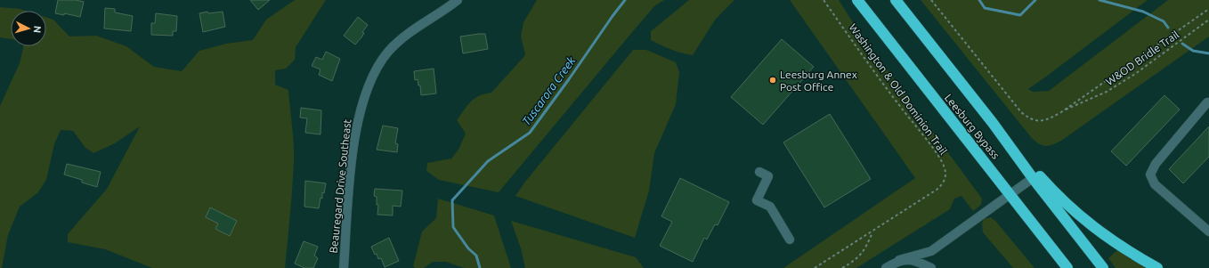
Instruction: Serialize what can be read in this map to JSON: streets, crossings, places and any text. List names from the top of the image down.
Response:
{
  "streets": {
    "highway": ["Leesburg Bypass"],
    "street": ["Beauregard Drive Southeast"],
    "path": ["W&OD Bridle Trail", "Washington & Old Dominion Trail"]
  },
  "water": ["Tuscarora Creek"],
  "places": ["Leesburg Annex Post Office"],
  "north": "right"
}
